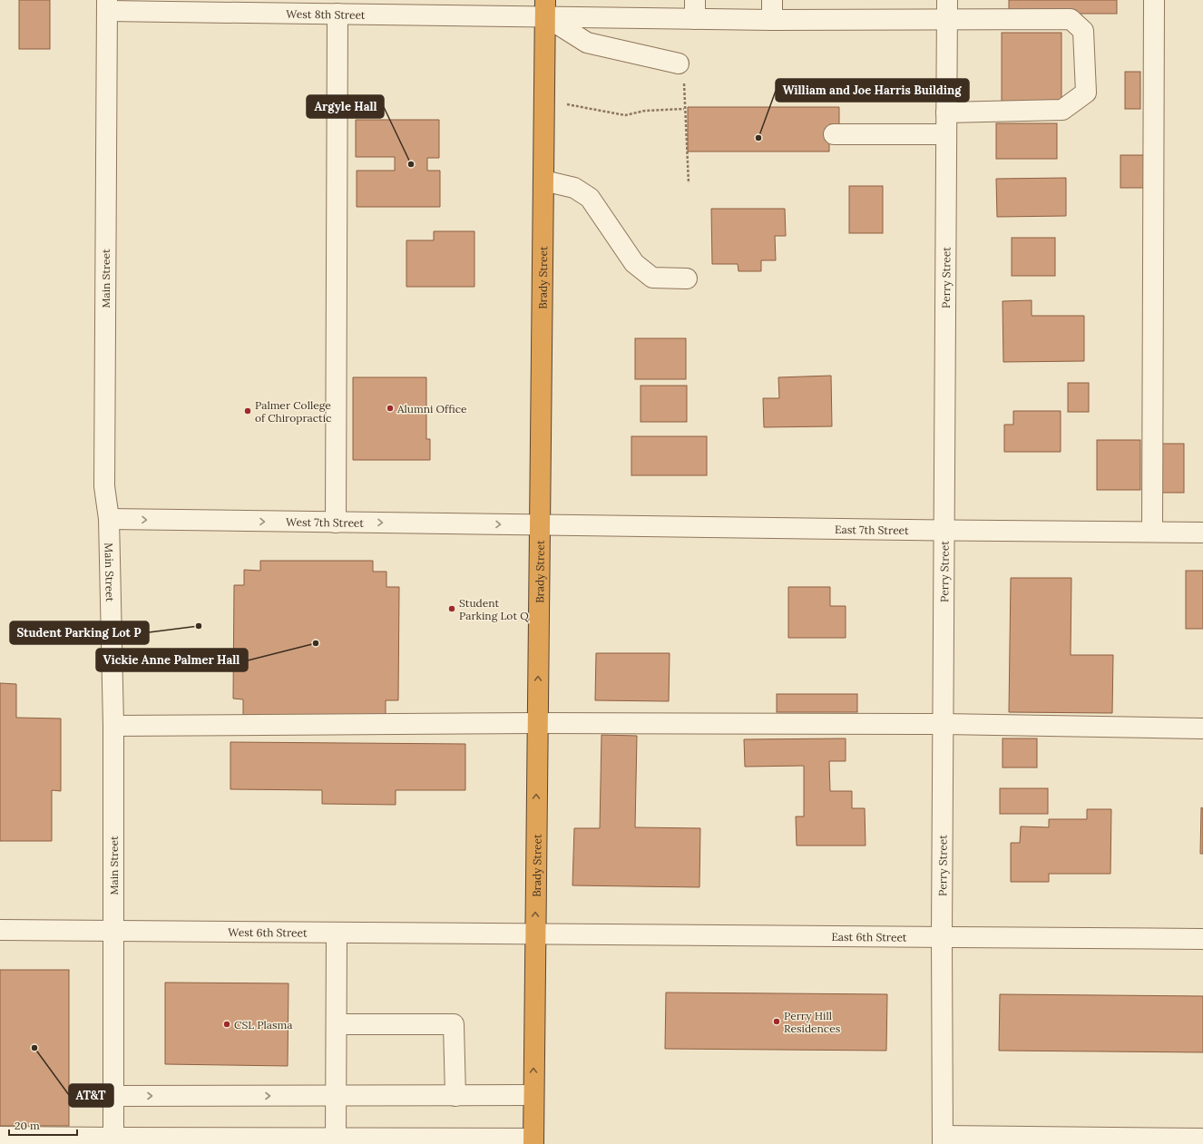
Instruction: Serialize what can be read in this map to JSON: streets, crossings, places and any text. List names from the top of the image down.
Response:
{
  "streets": {
    "highway": ["Brady Street"],
    "street": [
      "West 8th Street",
      "Main Street",
      "Perry Street",
      "West 7th Street",
      "East 7th Street",
      "West 6th Street",
      "East 6th Street"
    ]
  },
  "crossings": [
    ["West 8th Street", "Main Street"],
    ["West 8th Street", "Brady Street"],
    ["West 8th Street", "Perry Street"],
    ["Main Street", "West 7th Street"],
    ["Main Street", "West 6th Street"],
    ["Brady Street", "West 7th Street"],
    ["Brady Street", "East 7th Street"],
    ["Brady Street", "West 6th Street"],
    ["Brady Street", "East 6th Street"],
    ["Perry Street", "East 7th Street"],
    ["Perry Street", "East 6th Street"],
    ["West 7th Street", "East 7th Street"],
    ["West 6th Street", "East 6th Street"]
  ],
  "one_way": ["Brady Street", "West 7th Street"],
  "places": [
    "William and Joe Harris Building",
    "Argyle Hall",
    "Alumni Office",
    "Palmer College of Chiropractic",
    "Student Parking Lot Q",
    "Student Parking Lot P",
    "Vickie Anne Palmer Hall",
    "Perry Hill Residences",
    "CSL Plasma",
    "AT&T"
  ],
  "scale_bar": "20 m"
}
